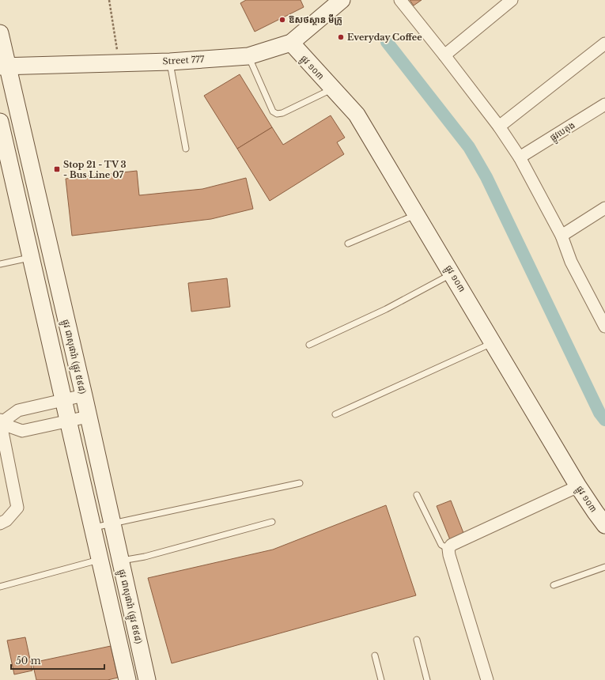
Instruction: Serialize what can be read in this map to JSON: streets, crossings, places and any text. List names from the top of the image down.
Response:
{
  "streets": {
    "main road": ["Street 777", "ផ្លូវ ១០៣", "ផ្លូវ ជាសុផារ៉ា (ផ្លូវ ៥៩៨)"],
    "street": ["ផ្លូវបេតុង"]
  },
  "crossings": [
    ["Street 777", "ផ្លូវ ១០៣"],
    ["Street 777", "ផ្លូវ ជាសុផារ៉ា (ផ្លូវ ៥៩៨)"]
  ],
  "places": {
    "other": ["ឱសថស្ថាន មីក្រូ", "Everyday Coffee"],
    "transit": ["Stop 21 - TV 3 - Bus Line 07"]
  },
  "scale_bar": "50 m"
}
